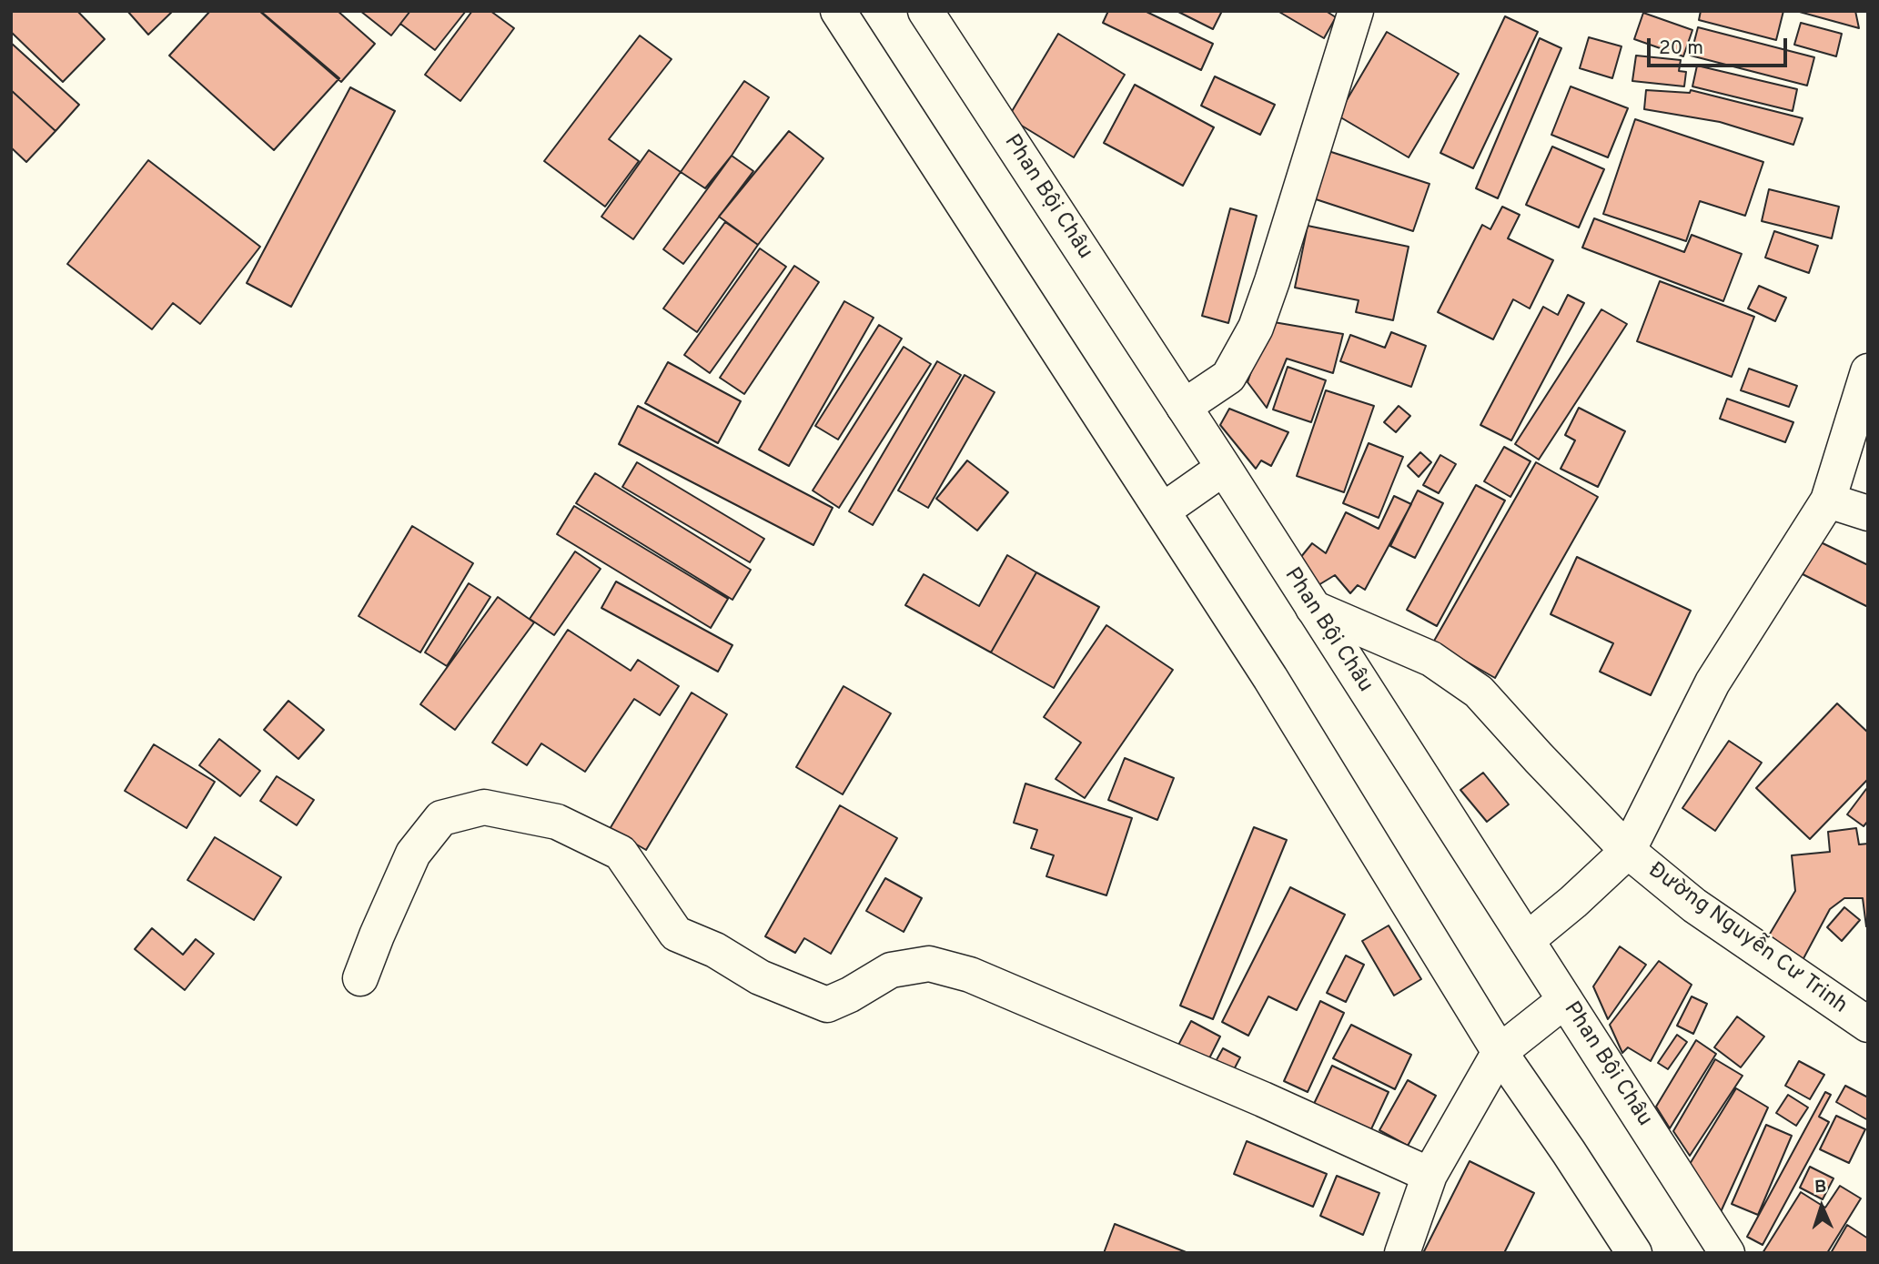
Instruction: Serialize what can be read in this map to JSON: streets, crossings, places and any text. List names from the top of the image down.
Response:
{
  "streets": {
    "street": ["Phan Bội Châu", "Đường Nguyễn Cư Trinh"]
  },
  "crossings": [
    ["Phan Bội Châu", "Đường Nguyễn Cư Trinh"]
  ],
  "scale_bar": "20 m",
  "north": "top"
}
